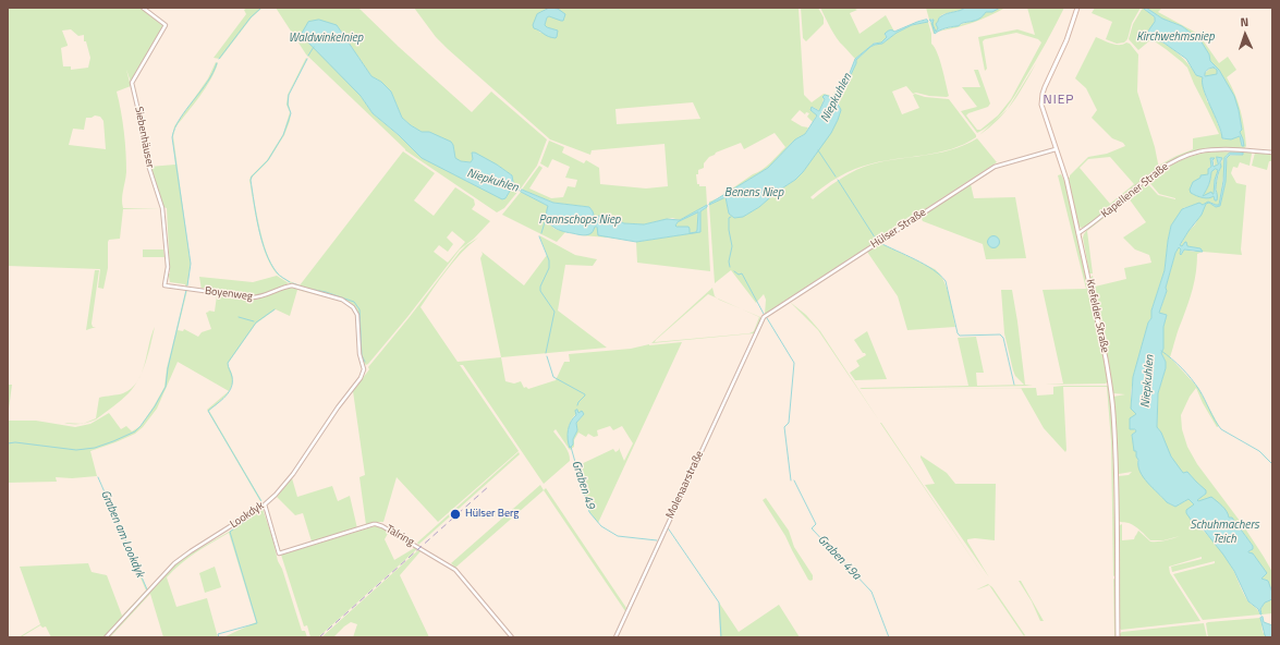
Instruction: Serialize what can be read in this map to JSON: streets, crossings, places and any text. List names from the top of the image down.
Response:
{
  "streets": {
    "main road": ["Krefelder Straße"],
    "street": [
      "Siebenhäuser",
      "Kapellener Straße",
      "Hülser Straße",
      "Boyenweg",
      "Molenaarstraße",
      "Lookdyk",
      "Talring"
    ]
  },
  "crossings": [
    ["Siebenhäuser", "Boyenweg"],
    ["Kapellener Straße", "Krefelder Straße"],
    ["Hülser Straße", "Krefelder Straße"],
    ["Hülser Straße", "Molenaarstraße"],
    ["Boyenweg", "Lookdyk"],
    ["Lookdyk", "Talring"]
  ],
  "districts": ["NIEP"],
  "water": [
    "Kirchwehmsniep",
    "Waldwinkelniep",
    "Niepkuhlen",
    "Benens Niep",
    "Pannschops Niep",
    "Graben 49",
    "Schuhmachers Teich",
    "Graben am Lookdyk",
    "Graben 49a"
  ],
  "places": ["Hülser Berg"],
  "north": "top"
}
